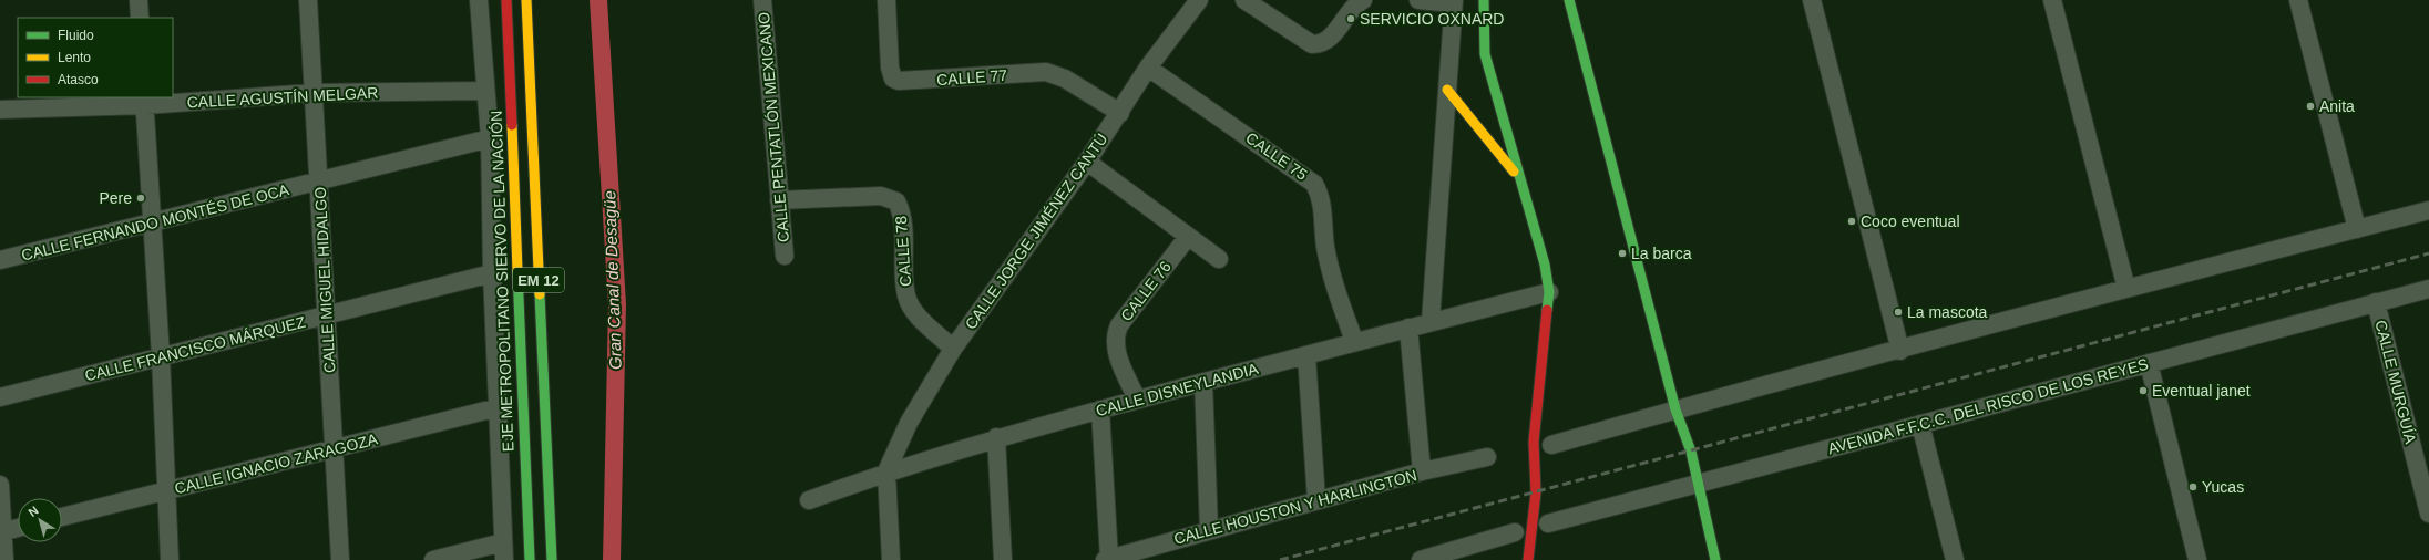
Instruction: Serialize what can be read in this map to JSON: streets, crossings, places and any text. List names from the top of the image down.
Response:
{
  "streets": {
    "main road": ["EM 12", "EJE METROPOLITANO SIERVO DE LA NACIÓN"],
    "street": [
      "CALLE 77",
      "CALLE AGUSTÍN MELGAR",
      "CALLE PENTATLÓN MEXICANO",
      "CALLE 75",
      "CALLE FERNANDO MONTÉS DE OCA",
      "CALLE JORGE JIMÉNEZ CANTÚ",
      "CALLE 78",
      "CALLE MIGUEL HIDALGO",
      "CALLE 76",
      "CALLE FRANCISCO MÁRQUEZ",
      "CALLE MURGUÍA",
      "CALLE DISNEYLANDIA",
      "AVENIDA F.F.C.C. DEL RISCO DE LOS REYES",
      "CALLE IGNACIO ZARAGOZA",
      "CALLE HOUSTON Y HARLINGTON"
    ]
  },
  "crossings": [
    ["CALLE 77", "CALLE JORGE JIMÉNEZ CANTÚ"],
    ["CALLE AGUSTÍN MELGAR", "CALLE MIGUEL HIDALGO"],
    ["CALLE PENTATLÓN MEXICANO", "CALLE 78"],
    ["CALLE 75", "CALLE JORGE JIMÉNEZ CANTÚ"],
    ["CALLE 75", "CALLE DISNEYLANDIA"],
    ["CALLE FERNANDO MONTÉS DE OCA", "CALLE MIGUEL HIDALGO"],
    ["CALLE JORGE JIMÉNEZ CANTÚ", "CALLE 78"],
    ["CALLE JORGE JIMÉNEZ CANTÚ", "CALLE DISNEYLANDIA"],
    ["CALLE MIGUEL HIDALGO", "CALLE FRANCISCO MÁRQUEZ"],
    ["CALLE MIGUEL HIDALGO", "CALLE IGNACIO ZARAGOZA"],
    ["CALLE 76", "CALLE DISNEYLANDIA"],
    ["CALLE MURGUÍA", "AVENIDA F.F.C.C. DEL RISCO DE LOS REYES"]
  ],
  "water": ["Gran Canal de Desagüe"],
  "places": [
    "SERVICIO OXNARD",
    "Anita",
    "Pere",
    "Coco eventual",
    "La barca",
    "La mascota",
    "Eventual janet",
    "Yucas"
  ],
  "legend": ["Fluido", "Lento", "Atasco"],
  "north": "top left"
}
